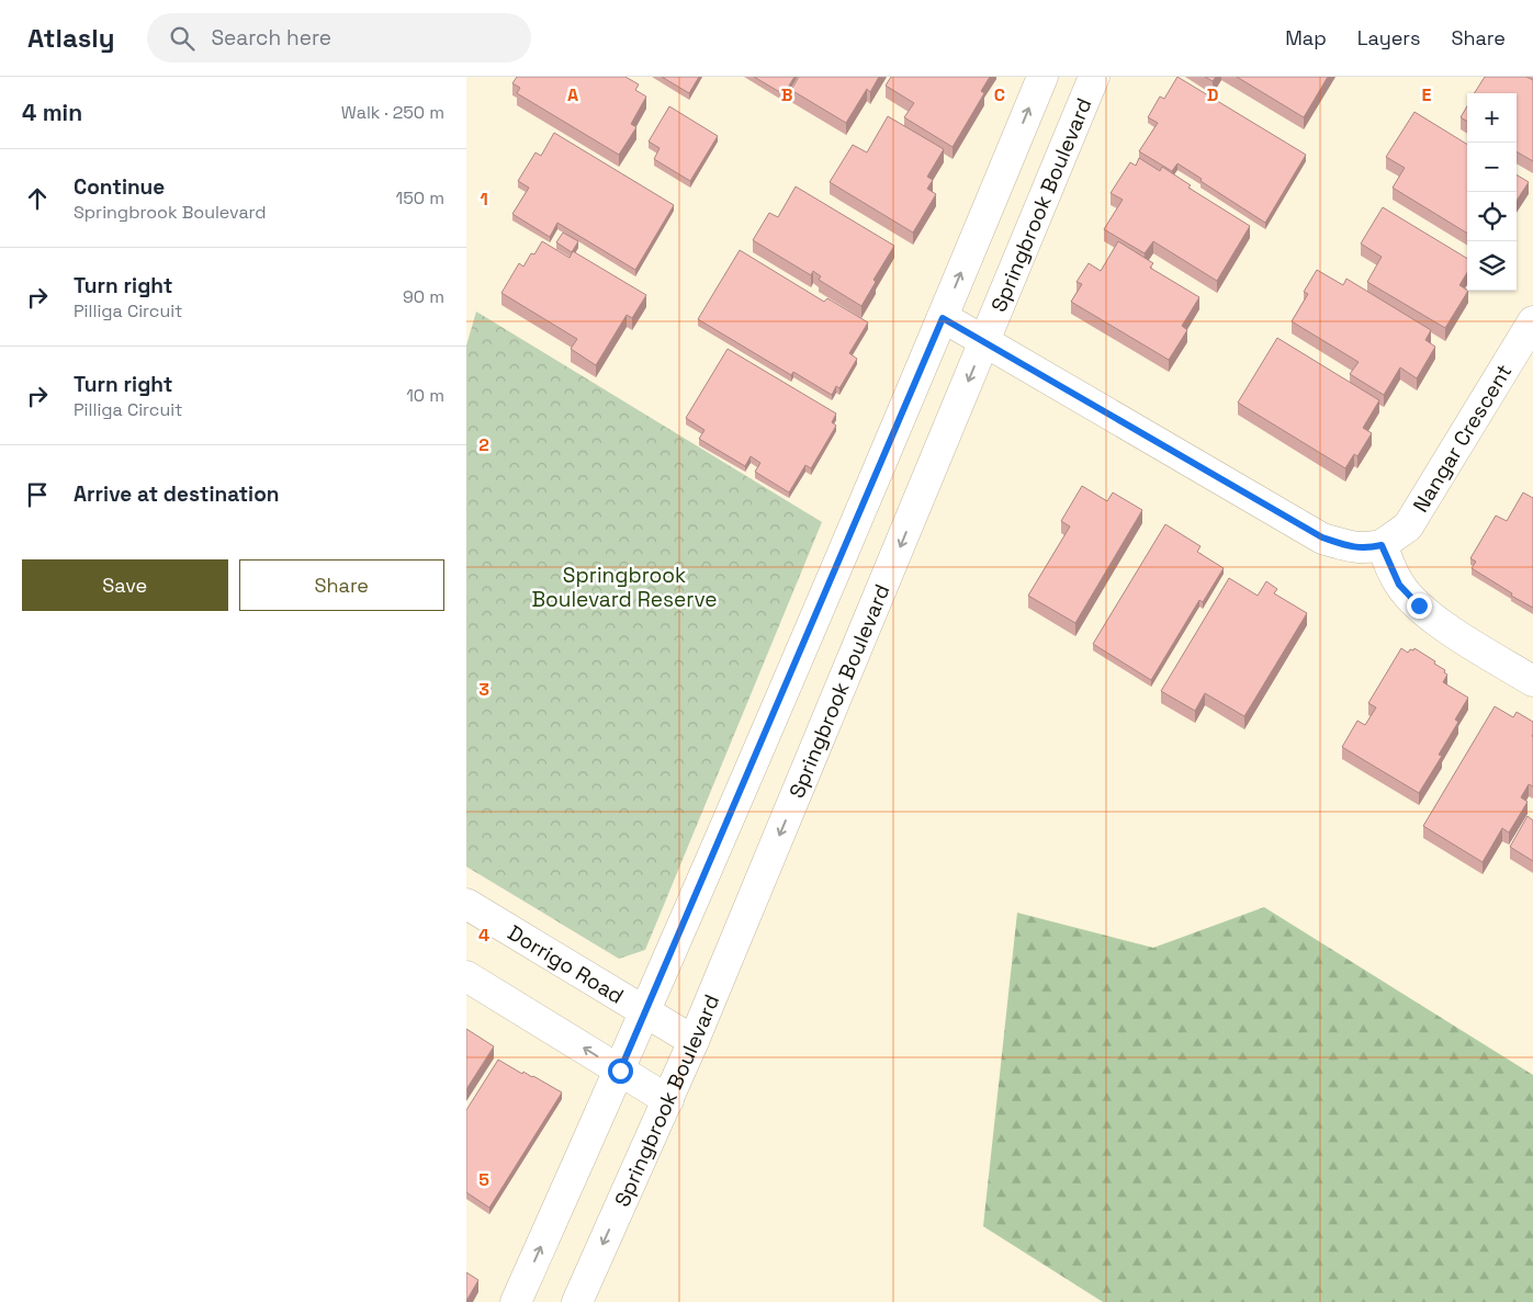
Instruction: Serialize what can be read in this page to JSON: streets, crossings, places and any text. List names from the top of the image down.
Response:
{
  "streets": {
    "street": ["Springbrook Boulevard", "Nangar Crescent", "Dorrigo Road"]
  },
  "crossings": [
    ["Springbrook Boulevard", "Dorrigo Road"]
  ],
  "parks": ["Springbrook Boulevard Reserve"],
  "page": {
    "header": "Atlasly",
    "search": "Search here",
    "nav": ["Map", "Layers", "Share"],
    "heading": ["4 min", "Walk · 250 m"],
    "map_buttons": ["+", "−"],
    "list": [
      ["Continue", "Springbrook Boulevard", "150 m"],
      ["Turn right", "Pilliga Circuit", "90 m"],
      ["Turn right", "Pilliga Circuit", "10 m"],
      "Arrive at destination"
    ],
    "buttons": ["Save", "Share"]
  },
  "grid": {
    "columns": [
      "A",
      "B",
      "C",
      "D",
      "E"
    ],
    "rows": [
      "1",
      "2",
      "3",
      "4",
      "5"
    ]
  }
}
